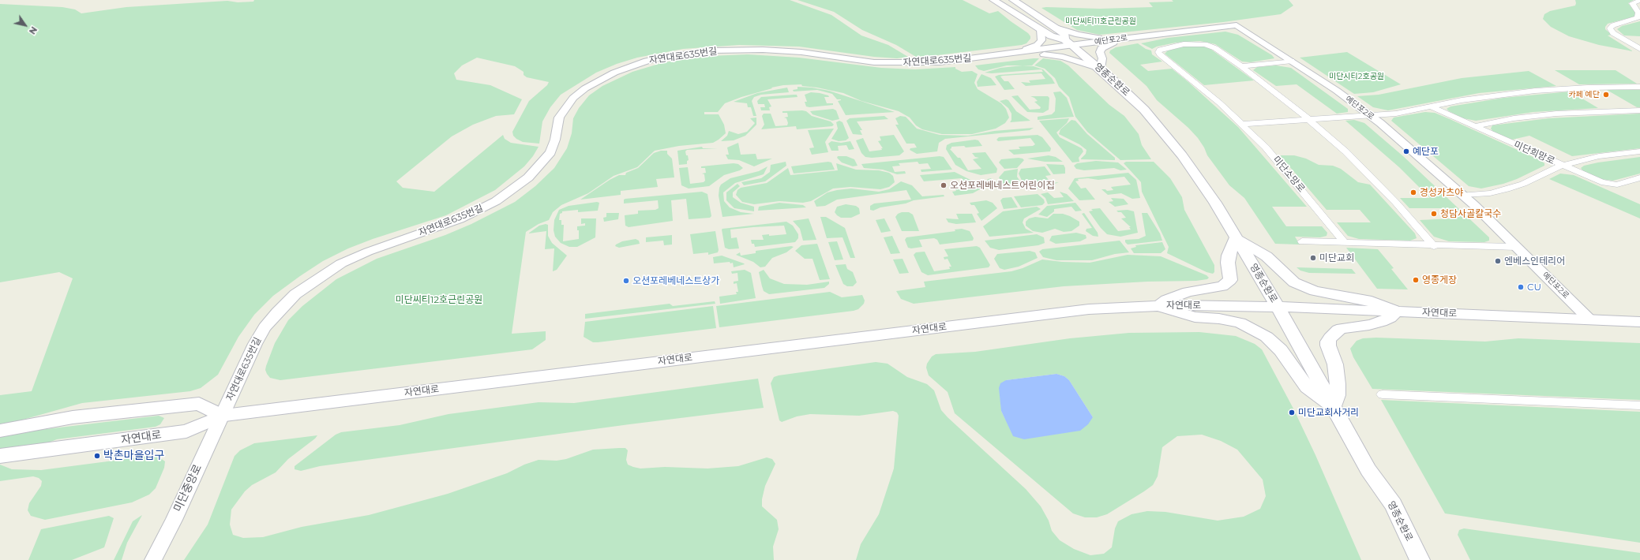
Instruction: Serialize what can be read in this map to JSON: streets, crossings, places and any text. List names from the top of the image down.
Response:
{
  "streets": {
    "main road": ["영종순환로", "자연대로"],
    "street": [
      "예단포2로",
      "자연대로635번길",
      "미단희망로",
      "미단소망로",
      "미단중앙로"
    ]
  },
  "crossings": [
    ["예단포2로", "자연대로635번길"],
    ["예단포2로", "영종순환로"],
    ["예단포2로", "자연대로"],
    ["자연대로635번길", "영종순환로"],
    ["자연대로635번길", "자연대로"],
    ["자연대로635번길", "미단중앙로"],
    ["영종순환로", "자연대로"],
    ["자연대로", "미단중앙로"]
  ],
  "parks": ["미단씨티11호근린공원", "미단시티2호공원", "미단씨티12호근린공원"],
  "places": [
    "카페 예단",
    "예단포",
    "오션포레베네스트어린이집",
    "경성카츠야",
    "청담사골칼국수",
    "미단교회",
    "엔베스인테리어",
    "영종게장",
    "오션포레베네스트상가",
    "CU",
    "미단교회사거리",
    "박촌마을입구"
  ],
  "north": "bottom right"
}
